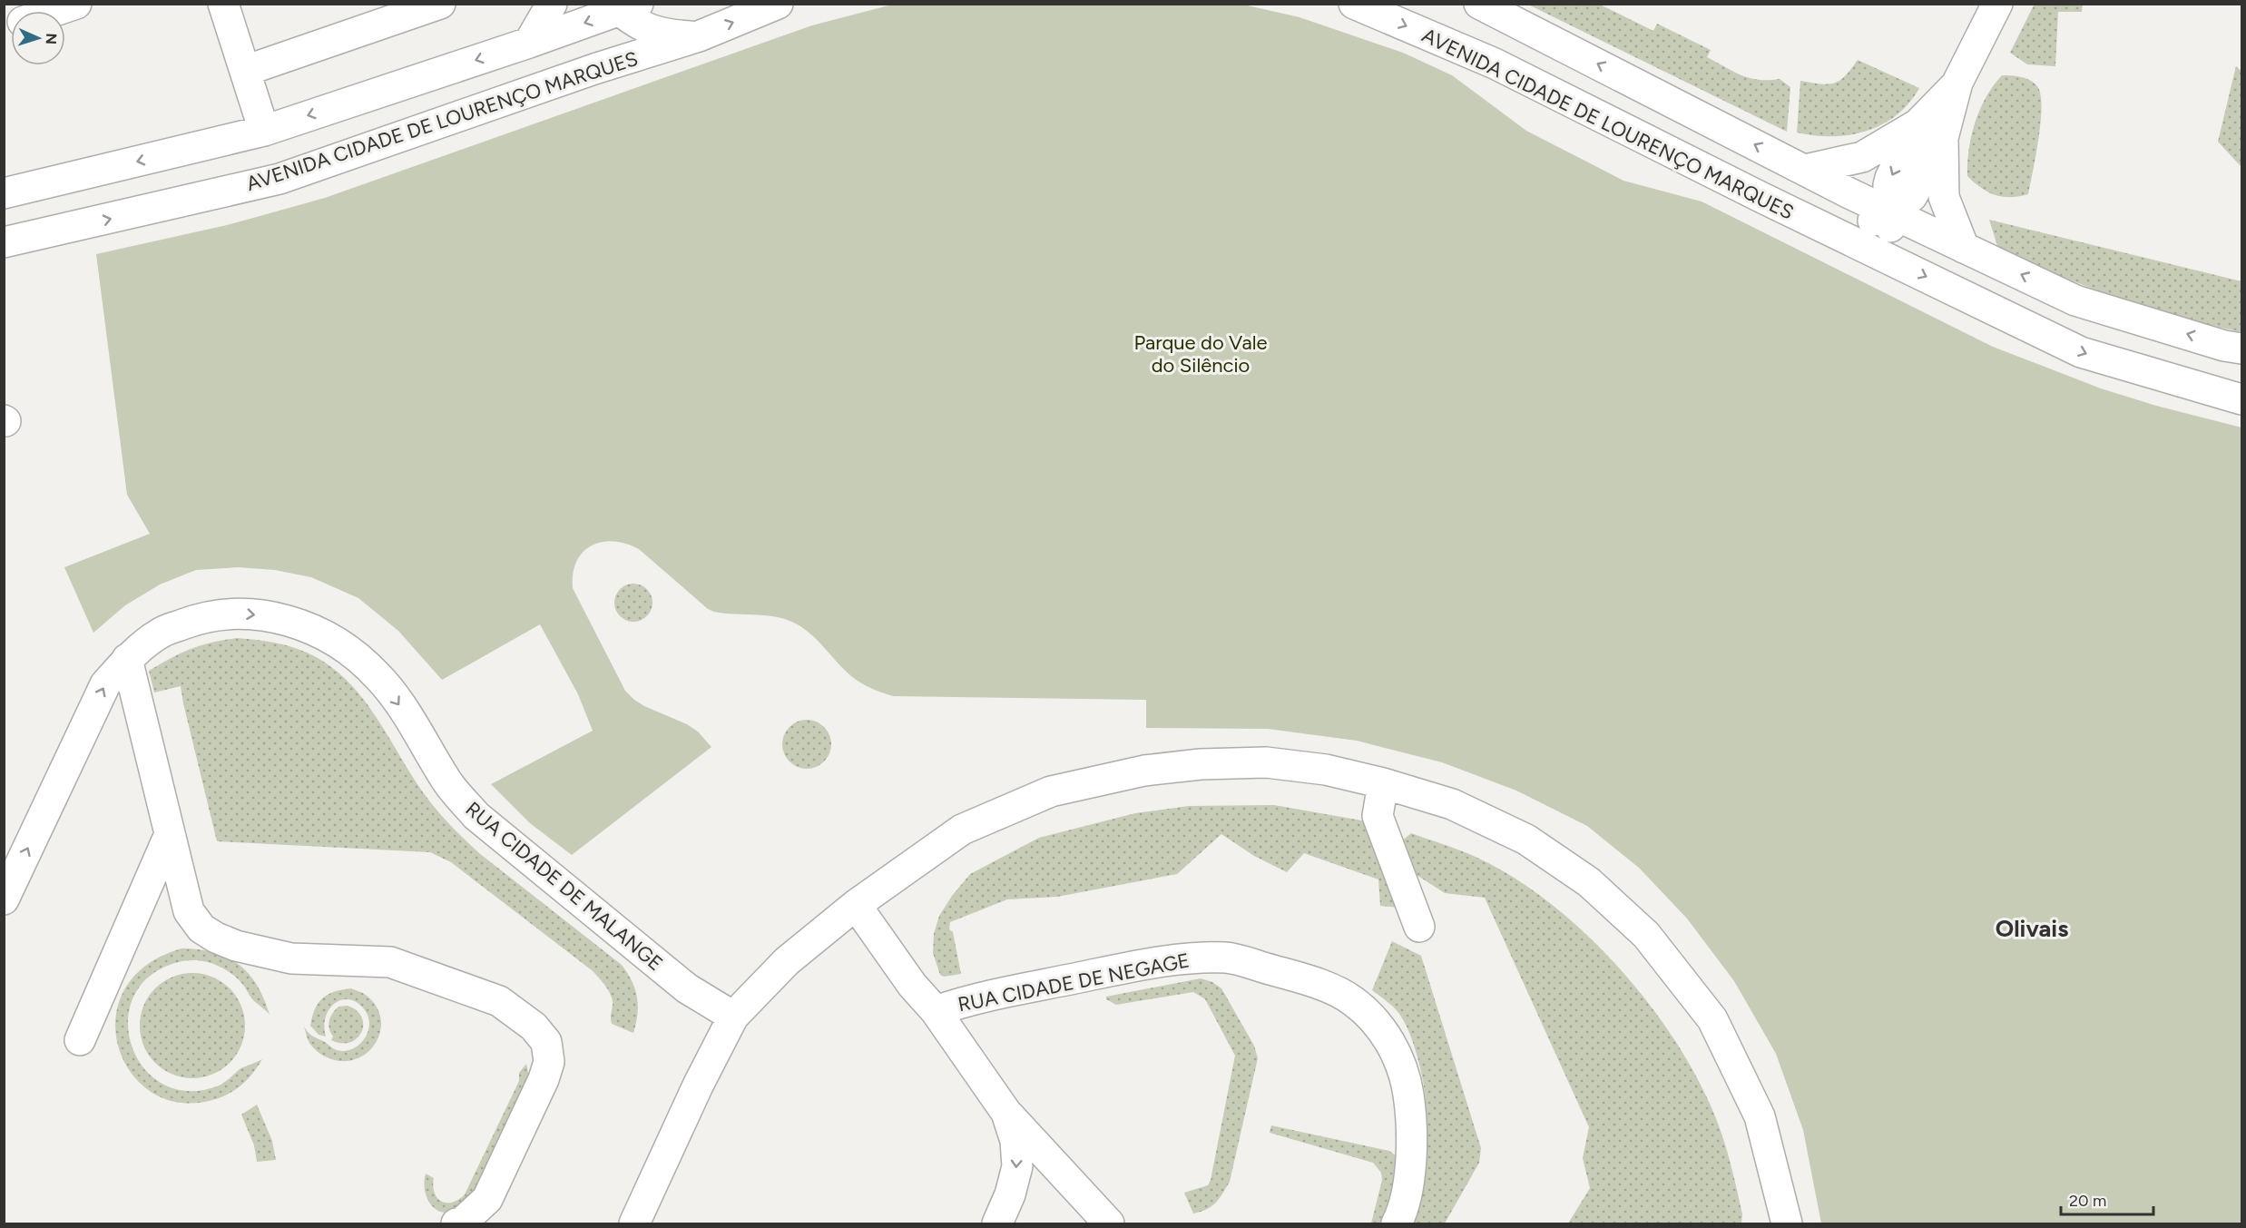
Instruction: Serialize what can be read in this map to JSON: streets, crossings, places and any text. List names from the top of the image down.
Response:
{
  "streets": {
    "street": ["AVENIDA CIDADE DE LOURENÇO MARQUES", "RUA CIDADE DE MALANGE", "RUA CIDADE DE NEGAGE"]
  },
  "districts": ["Olivais"],
  "parks": ["Parque do Vale do Silêncio"],
  "scale_bar": "20 m",
  "north": "right"
}
